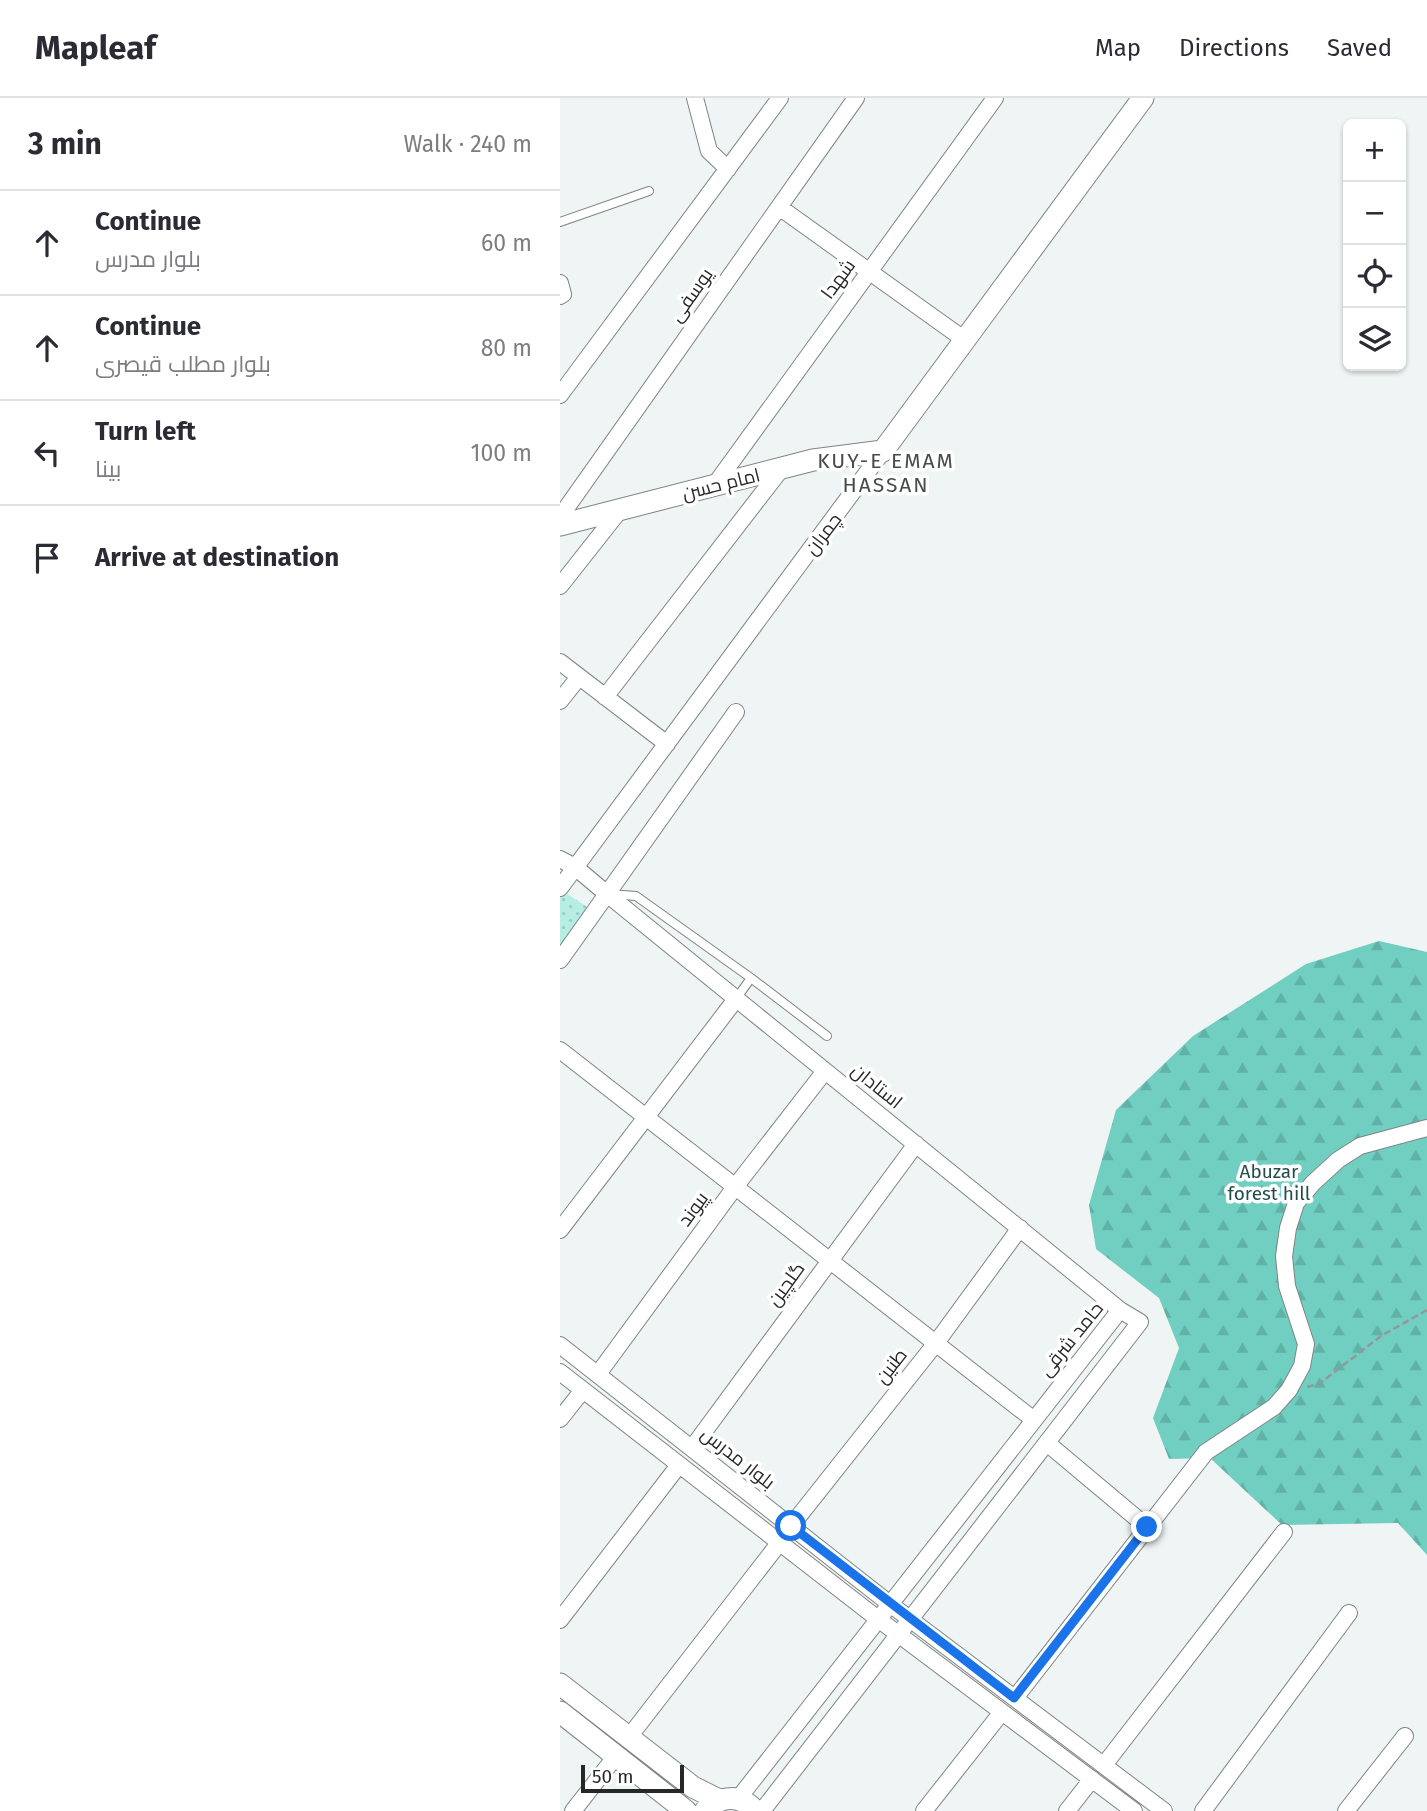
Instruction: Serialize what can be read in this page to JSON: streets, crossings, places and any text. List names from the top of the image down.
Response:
{
  "streets": {
    "street": [
      "شهدا",
      "یوسفی",
      "امام حسن",
      "چمران",
      "استادان",
      "پیوند",
      "گلچین",
      "حامد شرقی",
      "طنین",
      "بلوار مدرس"
    ]
  },
  "crossings": [
    ["شهدا", "امام حسن"],
    ["امام حسن", "چمران"],
    ["استادان", "پیوند"],
    ["استادان", "گلچین"],
    ["استادان", "حامد شرقی"],
    ["استادان", "طنین"],
    ["پیوند", "بلوار مدرس"],
    ["گلچین", "بلوار مدرس"],
    ["حامد شرقی", "بلوار مدرس"],
    ["طنین", "بلوار مدرس"]
  ],
  "districts": ["KUY-E EMAM HASSAN"],
  "parks": ["Abuzar forest hill"],
  "scale_bar": "50 m",
  "page": {
    "header": "Mapleaf",
    "nav": ["Map", "Directions", "Saved"],
    "heading": ["3 min", "Walk · 240 m"],
    "map_buttons": ["+", "−"],
    "list": [
      ["Continue", "بلوار مدرس", "60 m"],
      ["Continue", "بلوار مطلب قیصری", "80 m"],
      ["Turn left", "بینا", "100 m"],
      "Arrive at destination"
    ],
    "scale": "50 m"
  }
}
